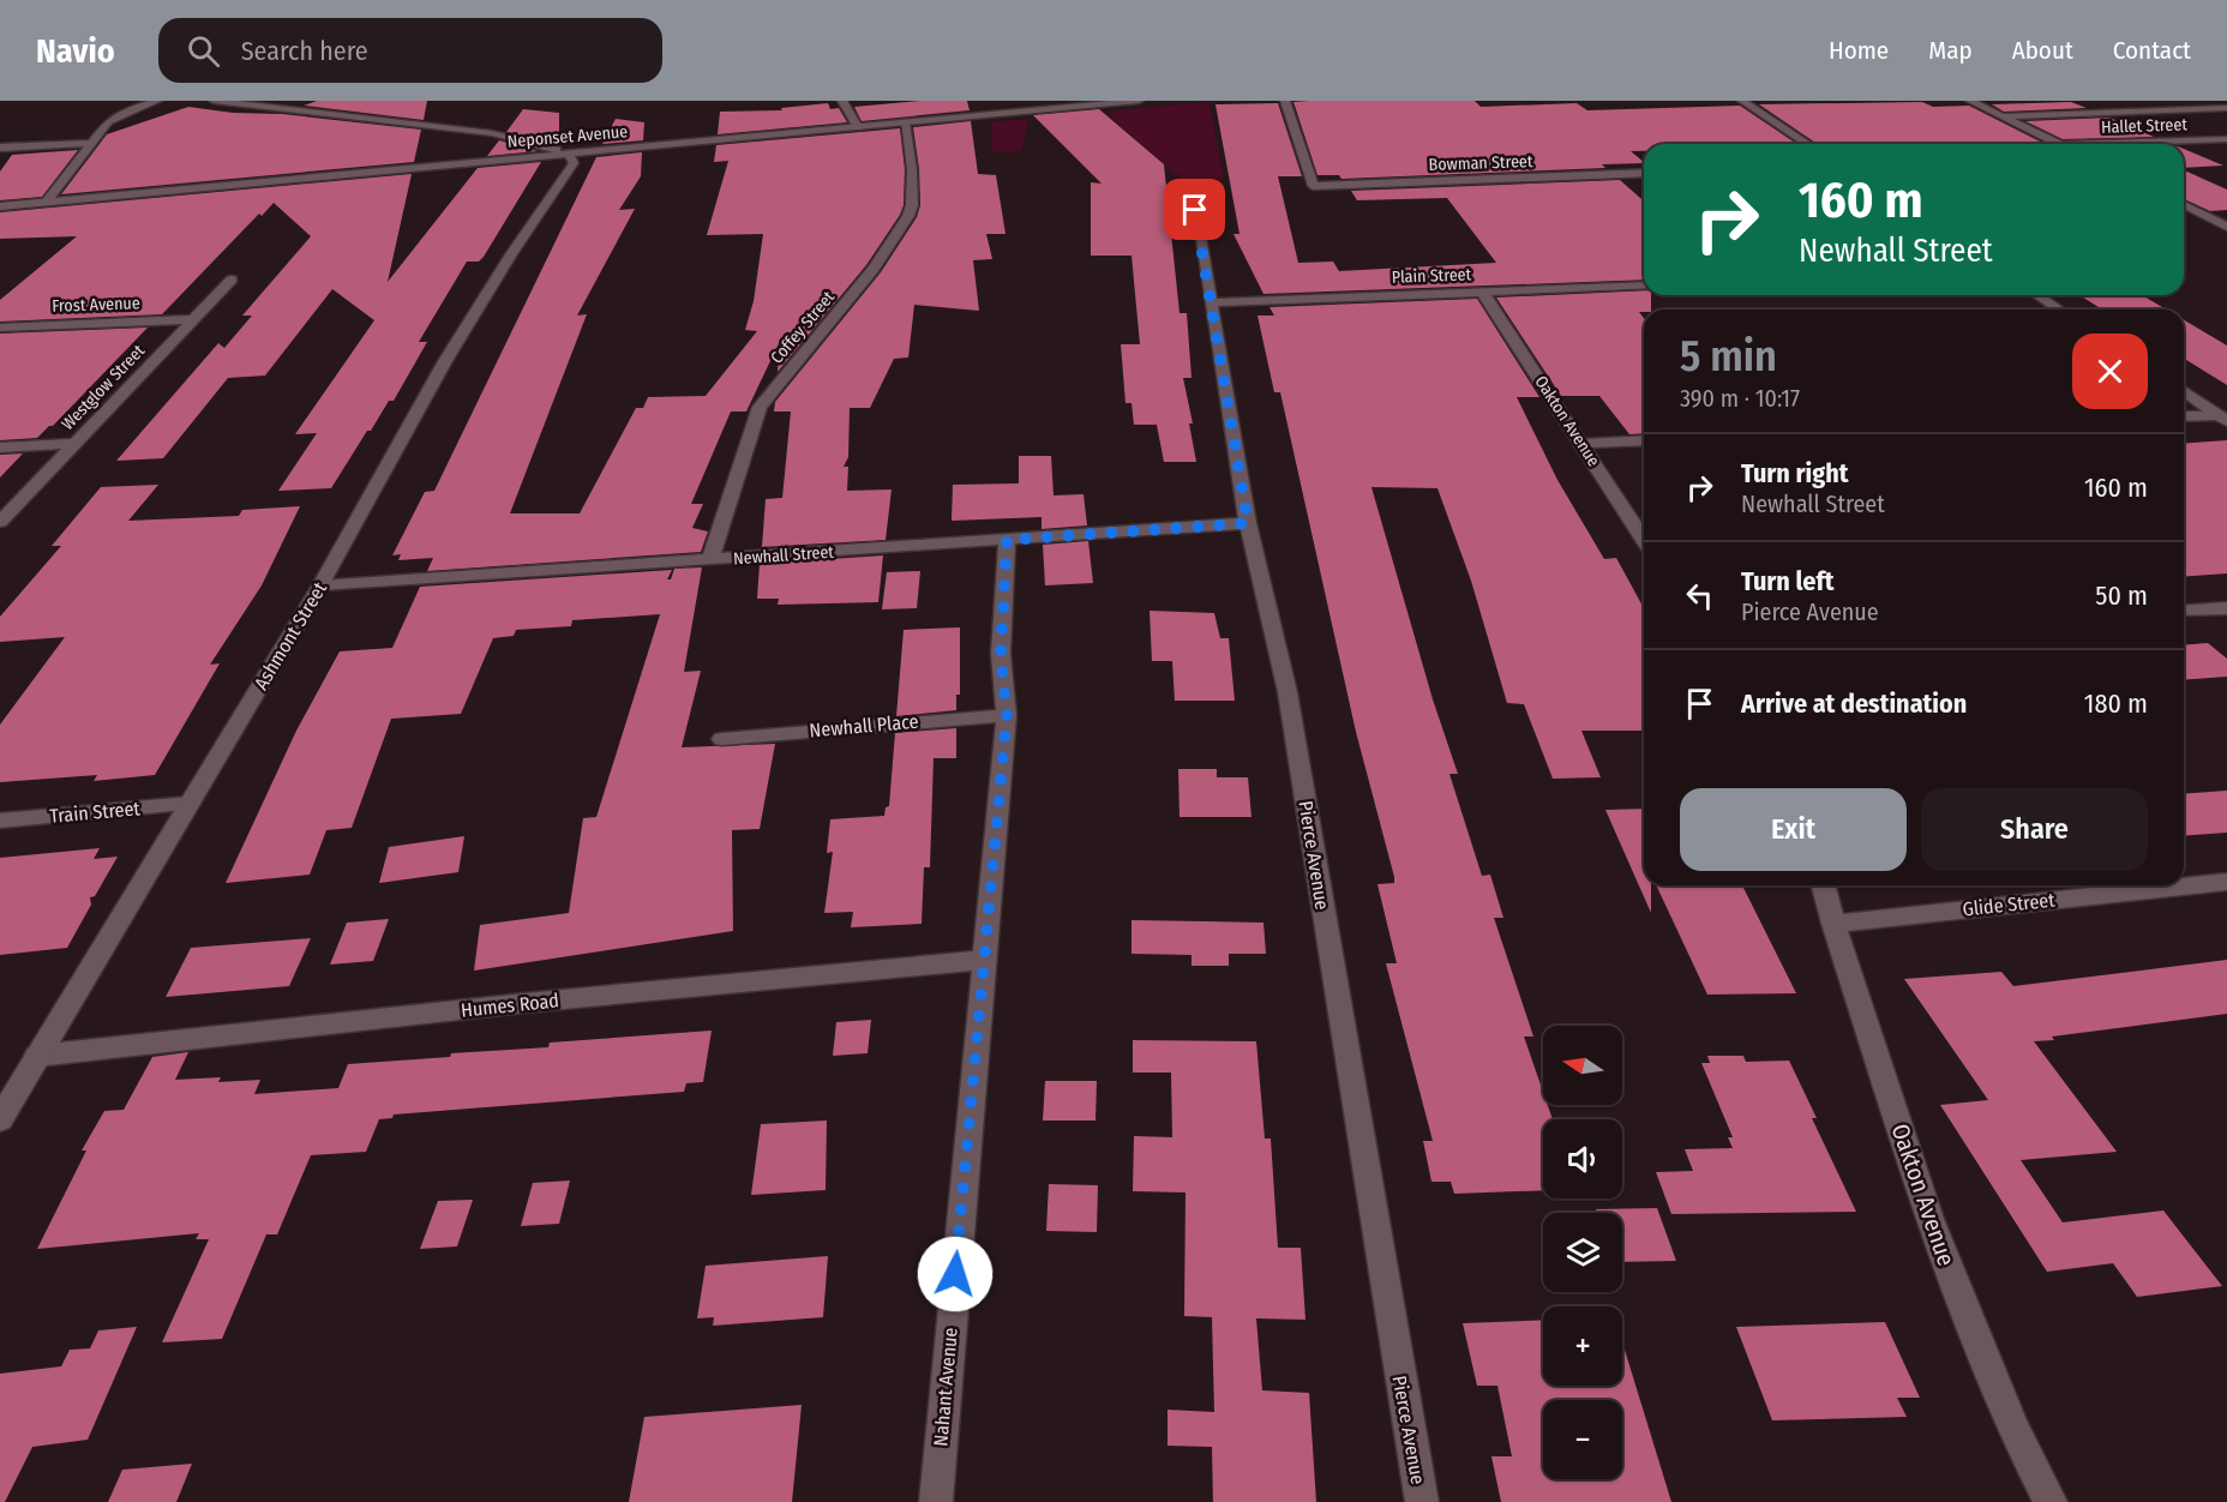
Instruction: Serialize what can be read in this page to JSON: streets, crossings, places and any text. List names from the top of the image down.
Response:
{
  "streets": {
    "street": [
      "Hallet Street",
      "Neponset Avenue",
      "Bowman Street",
      "Plain Street",
      "Frost Avenue",
      "Coffey Street",
      "Westglow Street",
      "Oakton Avenue",
      "Newhall Street",
      "Ashmont Street",
      "Newhall Place",
      "Train Street",
      "Pierce Avenue",
      "Glide Street",
      "Humes Road",
      "Nahant Avenue"
    ]
  },
  "crossings": [
    ["Neponset Avenue", "Coffey Street"],
    ["Neponset Avenue", "Ashmont Street"],
    ["Plain Street", "Oakton Avenue"],
    ["Plain Street", "Pierce Avenue"],
    ["Frost Avenue", "Westglow Street"],
    ["Coffey Street", "Newhall Street"],
    ["Oakton Avenue", "Glide Street"],
    ["Newhall Street", "Ashmont Street"],
    ["Newhall Street", "Pierce Avenue"],
    ["Newhall Street", "Nahant Avenue"],
    ["Ashmont Street", "Train Street"],
    ["Ashmont Street", "Humes Road"],
    ["Newhall Place", "Nahant Avenue"],
    ["Humes Road", "Nahant Avenue"]
  ],
  "north": "left",
  "page": {
    "header": "Navio",
    "search": "Search here",
    "nav": [
      "Home",
      "Map",
      "About",
      "Contact"
    ],
    "turn": ["160 m", "Newhall Street"],
    "heading": ["5 min", "390 m · 10:17"],
    "list": [
      {
        "name": "Turn right",
        "note": "Newhall Street",
        "value": "160 m"
      },
      {
        "name": "Turn left",
        "note": "Pierce Avenue",
        "value": "50 m"
      },
      {
        "name": "Arrive at destination",
        "value": "180 m"
      }
    ],
    "buttons": ["Exit", "Share"],
    "map_buttons": ["+", "−"]
  }
}
